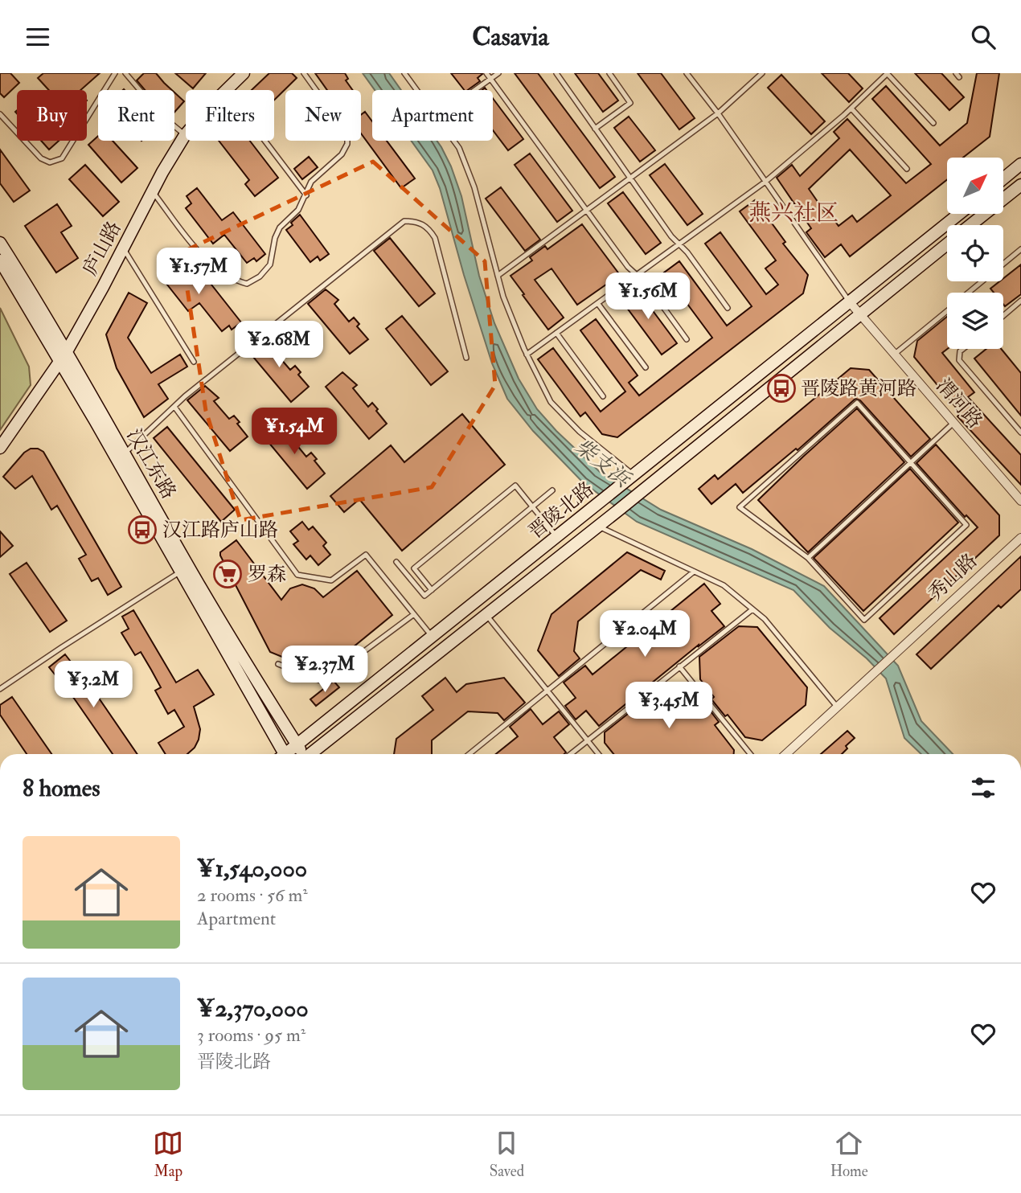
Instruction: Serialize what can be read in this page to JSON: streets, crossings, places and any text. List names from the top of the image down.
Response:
{
  "streets": {
    "main road": ["庐山路", "汉江东路", "晋陵北路"],
    "street": ["渭河路", "秀山路"]
  },
  "crossings": [
    ["庐山路", "汉江东路"],
    ["渭河路", "晋陵北路"],
    ["汉江东路", "晋陵北路"]
  ],
  "districts": ["燕兴社区"],
  "water": ["柴支浜"],
  "places": {
    "bus stop": ["晋陵路黄河路", "汉江路庐山路"],
    "supermarket": ["罗森"]
  },
  "north": "top right",
  "page": {
    "header": "Casavia",
    "chip": [
      "Buy",
      "Rent",
      "Filters",
      "New",
      "Apartment"
    ],
    "price": [
      "¥1.57M",
      "¥1.56M",
      "¥2.68M",
      "¥1.54M",
      "¥2.04M",
      "¥2.37M",
      "¥3.2M",
      "¥3.45M"
    ],
    "heading": "8 homes",
    "list": [
      {
        "name": "¥1,540,000",
        "note": "2 rooms · 56 m² · Apartment"
      },
      {
        "name": "¥2,370,000",
        "note": "3 rooms · 95 m² · 晋陵北路"
      }
    ],
    "tabs": ["Map", "Saved", "Home"]
  }
}
